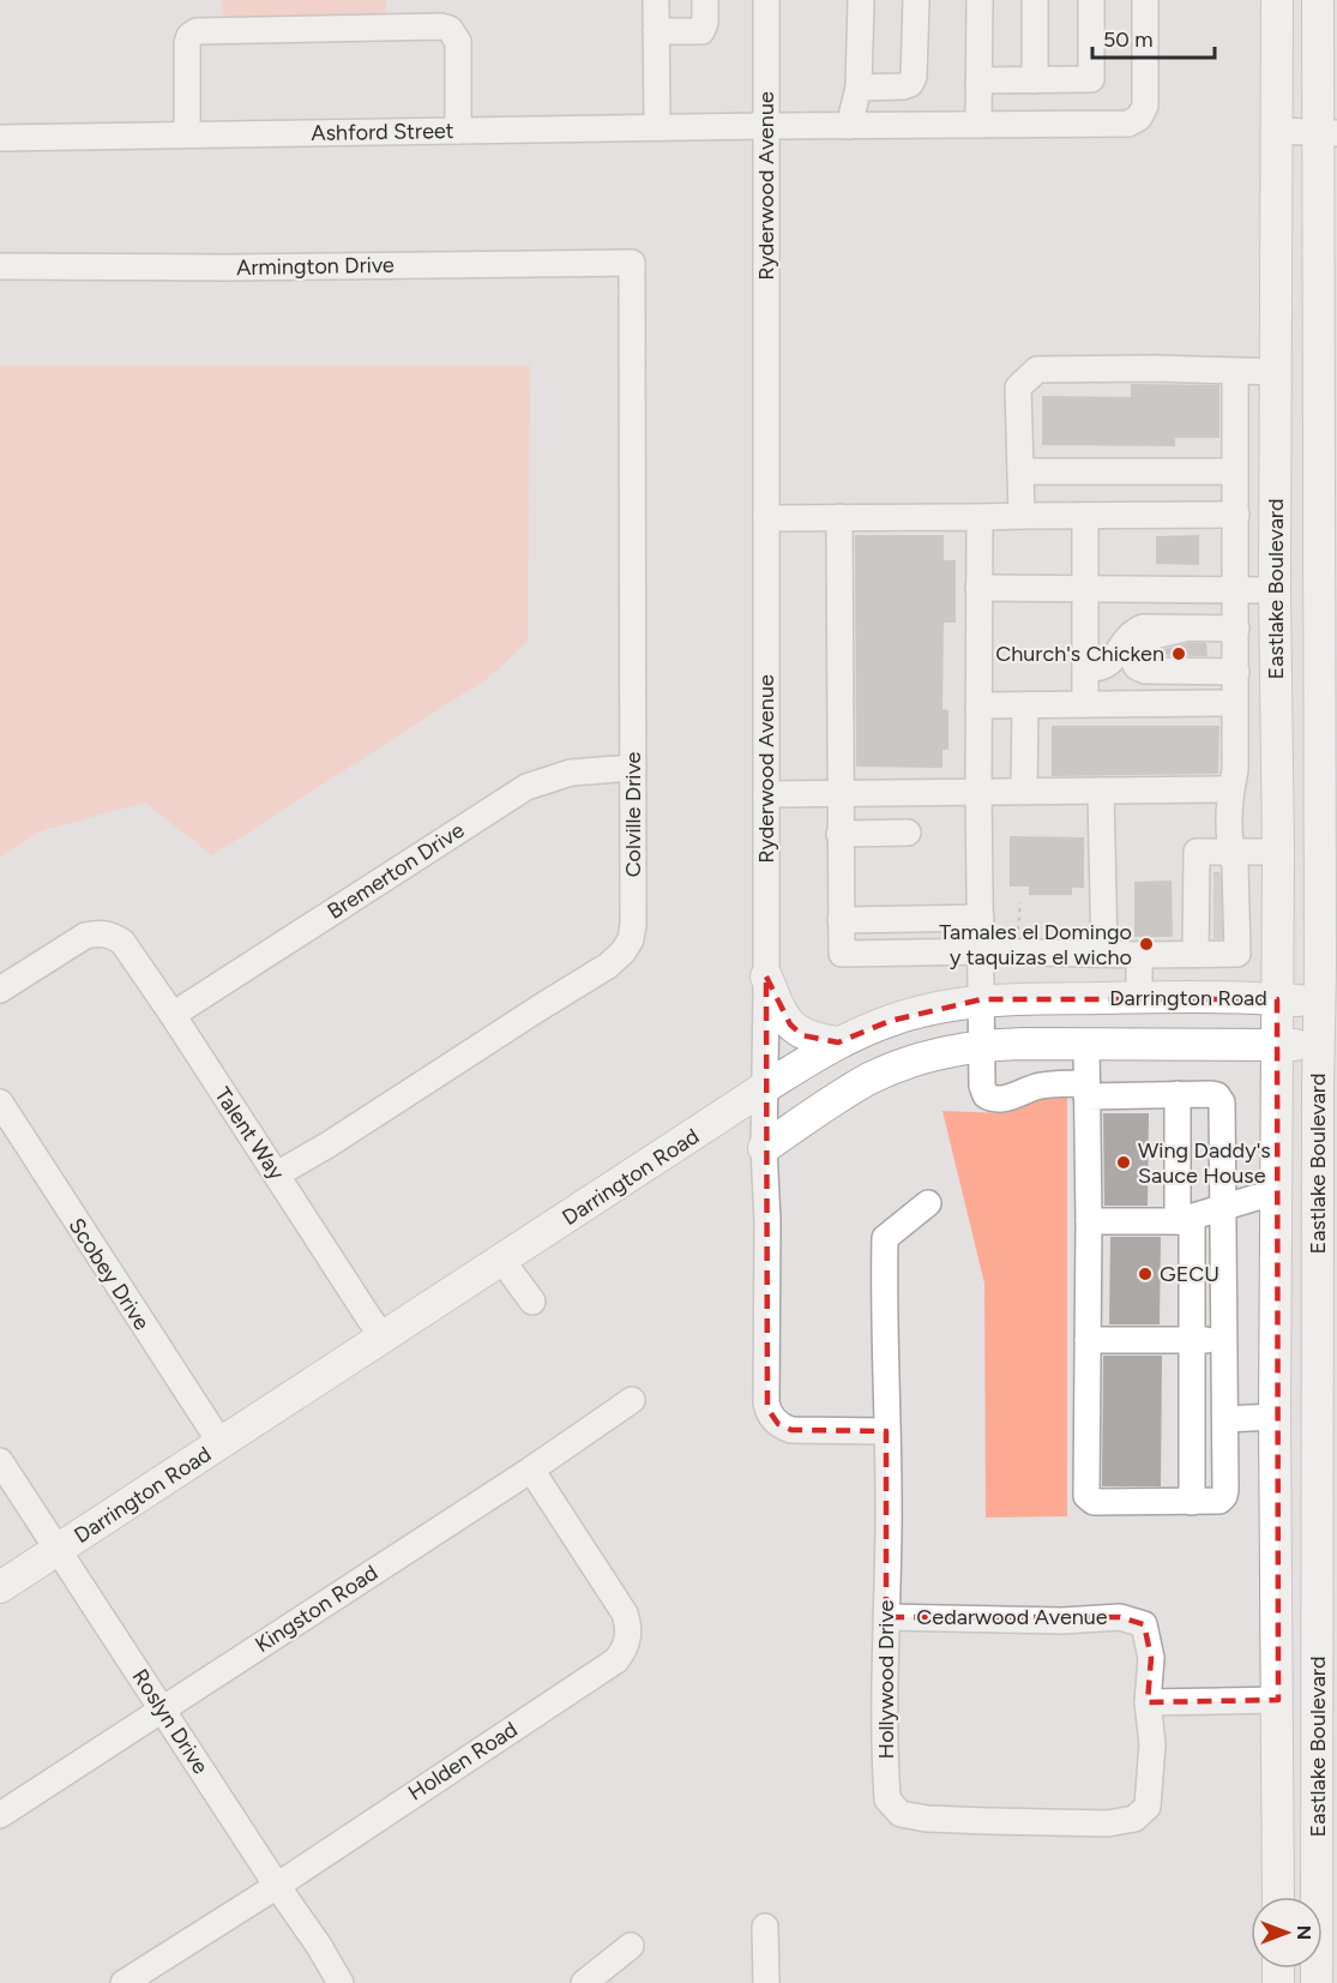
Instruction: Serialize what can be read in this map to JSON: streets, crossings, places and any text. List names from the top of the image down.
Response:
{
  "streets": {
    "main road": ["Eastlake Boulevard", "Darrington Road"],
    "street": [
      "Ashford Street",
      "Ryderwood Avenue",
      "Armington Drive",
      "Colville Drive",
      "Bremerton Drive",
      "Talent Way",
      "Scobey Drive",
      "Kingston Road",
      "Cedarwood Avenue",
      "Hollywood Drive",
      "Roslyn Drive",
      "Holden Road"
    ]
  },
  "crossings": [
    ["Ashford Street", "Ryderwood Avenue"],
    ["Ryderwood Avenue", "Darrington Road"],
    ["Ryderwood Avenue", "Hollywood Drive"],
    ["Armington Drive", "Colville Drive"],
    ["Eastlake Boulevard", "Darrington Road"],
    ["Colville Drive", "Bremerton Drive"],
    ["Colville Drive", "Talent Way"],
    ["Bremerton Drive", "Talent Way"],
    ["Darrington Road", "Talent Way"],
    ["Darrington Road", "Scobey Drive"],
    ["Darrington Road", "Roslyn Drive"],
    ["Kingston Road", "Roslyn Drive"],
    ["Kingston Road", "Holden Road"],
    ["Cedarwood Avenue", "Hollywood Drive"],
    ["Roslyn Drive", "Holden Road"]
  ],
  "places": [
    "Church's Chicken",
    "Tamales el Domingo y taquizas el wicho",
    "Wing Daddy's Sauce House",
    "GECU"
  ],
  "scale_bar": "50 m",
  "north": "right"
}
